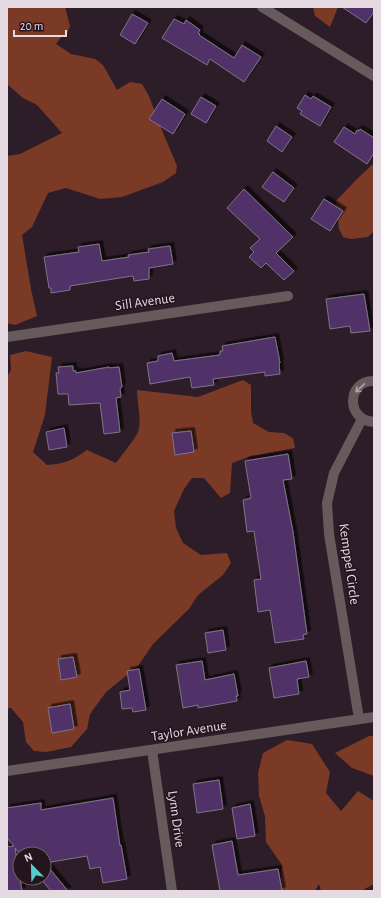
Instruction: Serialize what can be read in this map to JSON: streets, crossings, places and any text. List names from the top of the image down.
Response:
{
  "streets": {
    "street": [
      "Sill Avenue",
      "Kemppel Circle",
      "Taylor Avenue",
      "Lynn Drive"
    ]
  },
  "crossings": [
    ["Kemppel Circle", "Taylor Avenue"],
    ["Taylor Avenue", "Lynn Drive"]
  ],
  "scale_bar": "20 m",
  "north": "top left"
}
